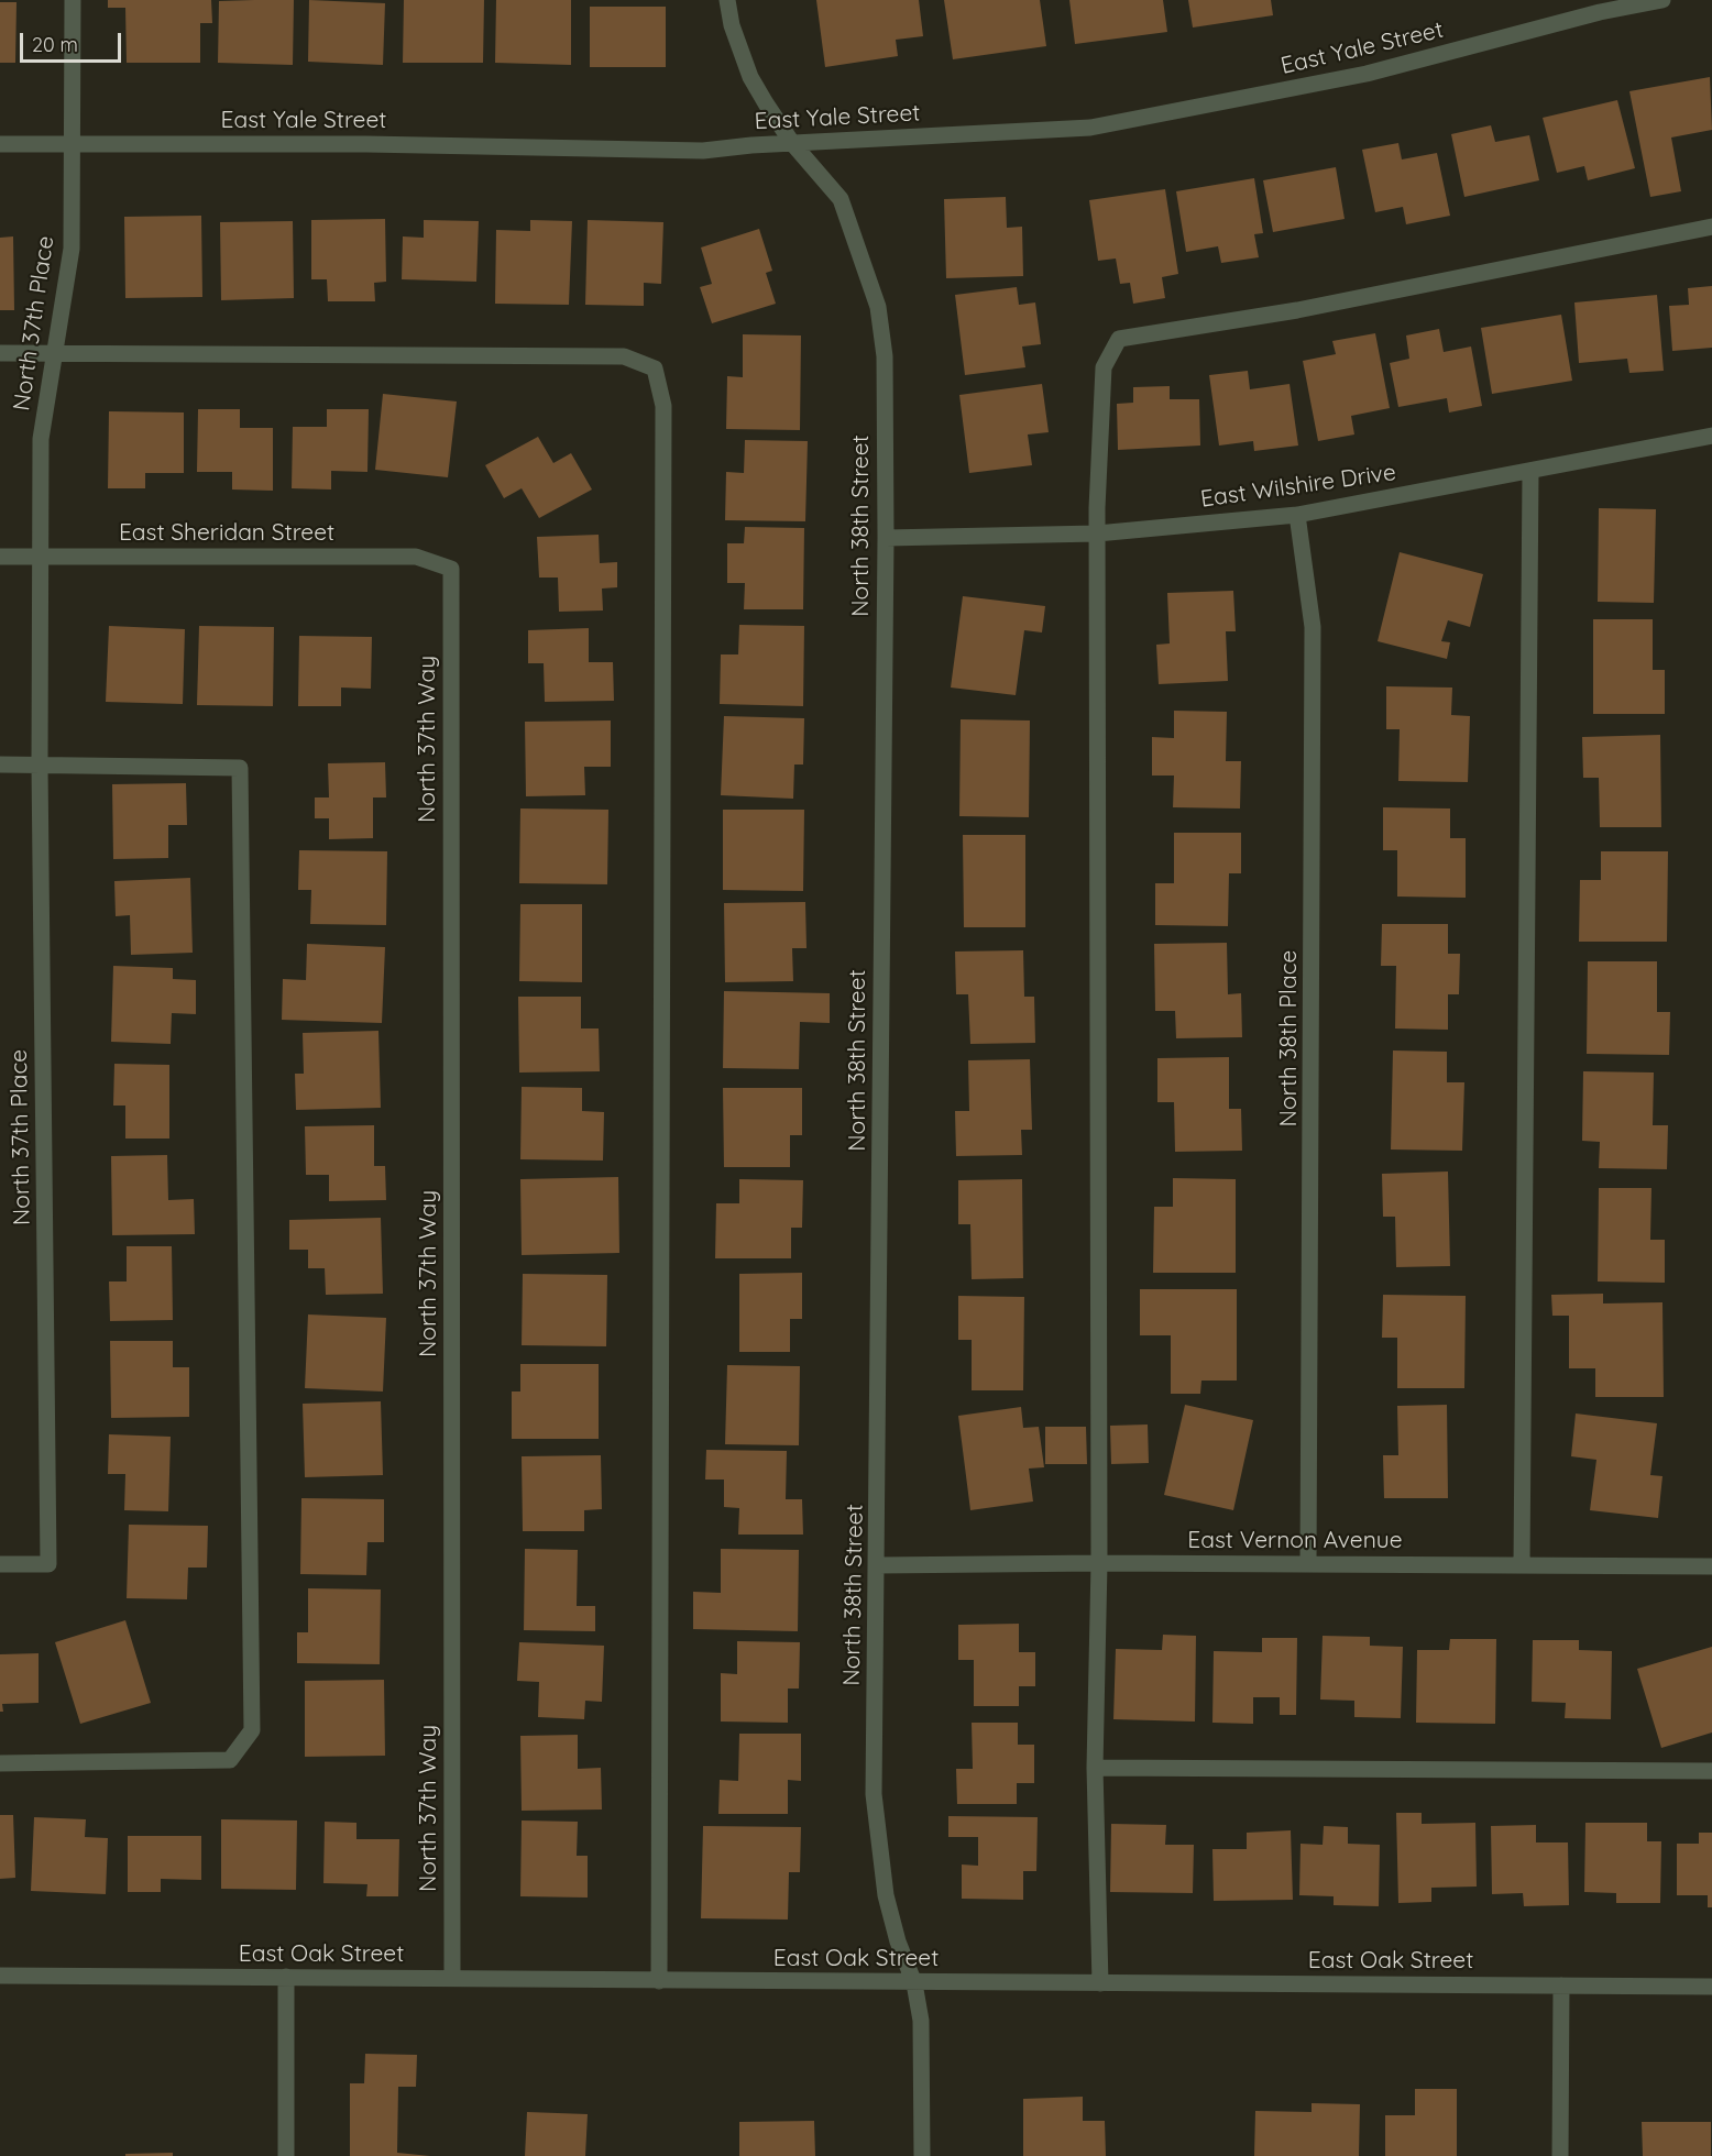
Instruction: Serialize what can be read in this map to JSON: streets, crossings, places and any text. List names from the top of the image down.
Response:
{
  "streets": {
    "street": [
      "East Yale Street",
      "North 37th Place",
      "East Wilshire Drive",
      "North 38th Street",
      "East Sheridan Street",
      "North 37th Way",
      "North 38th Place",
      "East Vernon Avenue",
      "East Oak Street"
    ]
  },
  "crossings": [
    ["East Yale Street", "North 37th Place"],
    ["East Yale Street", "North 38th Street"],
    ["North 37th Place", "East Sheridan Street"],
    ["East Wilshire Drive", "North 38th Street"],
    ["East Wilshire Drive", "North 38th Place"],
    ["North 38th Street", "East Vernon Avenue"],
    ["North 38th Street", "East Oak Street"],
    ["East Sheridan Street", "North 37th Way"],
    ["North 37th Way", "East Oak Street"],
    ["North 38th Place", "East Vernon Avenue"]
  ],
  "scale_bar": "20 m"
}
